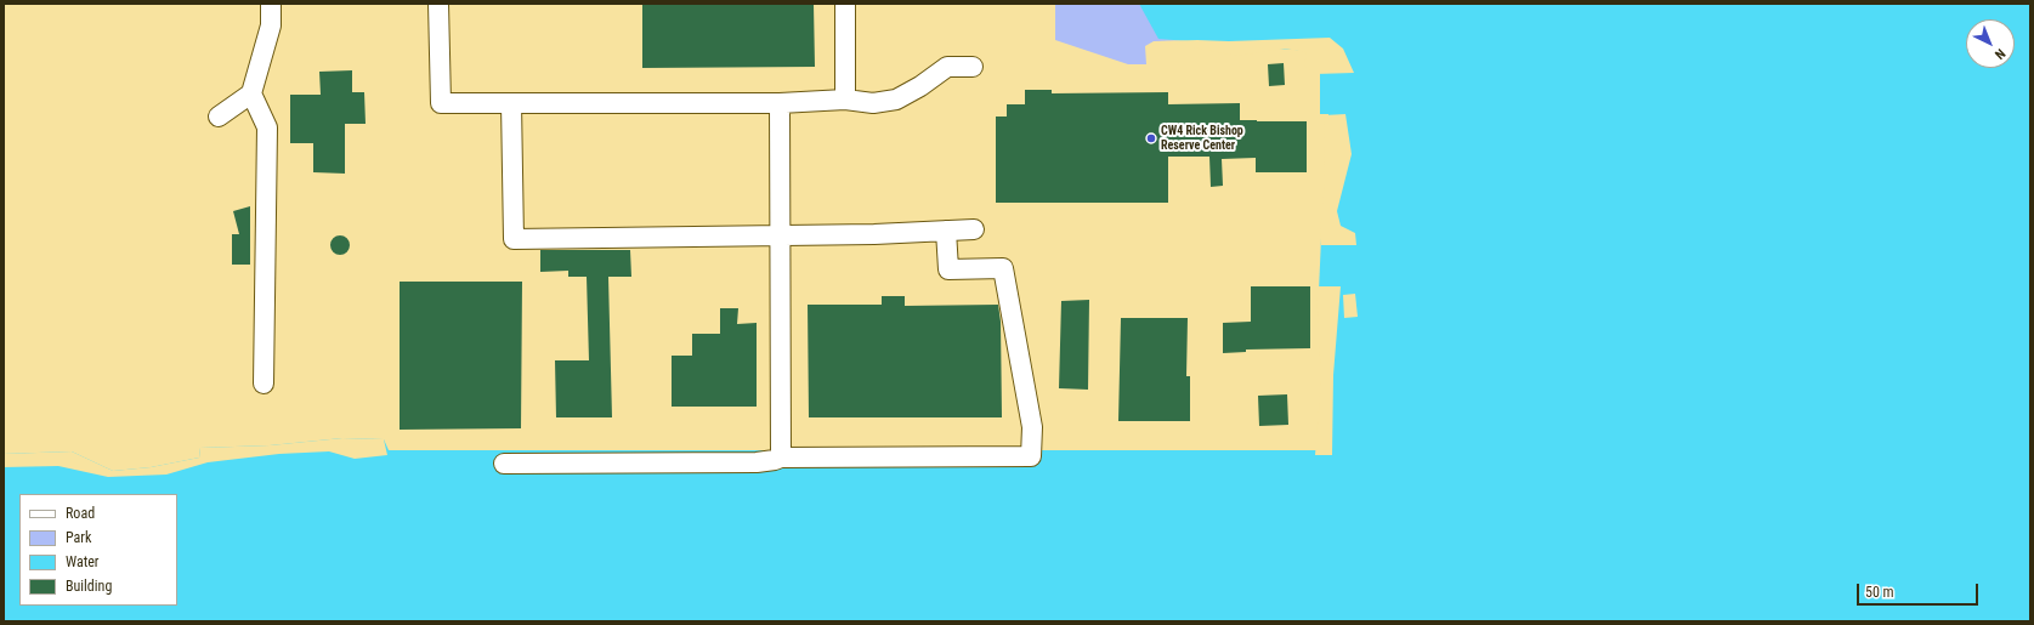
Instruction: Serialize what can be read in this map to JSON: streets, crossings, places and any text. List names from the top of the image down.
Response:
{
  "places": ["CW4 Rick Bishop Reserve Center"],
  "legend": [
    "Road",
    "Park",
    "Water",
    "Building"
  ],
  "scale_bar": "50 m",
  "north": "bottom right"
}
